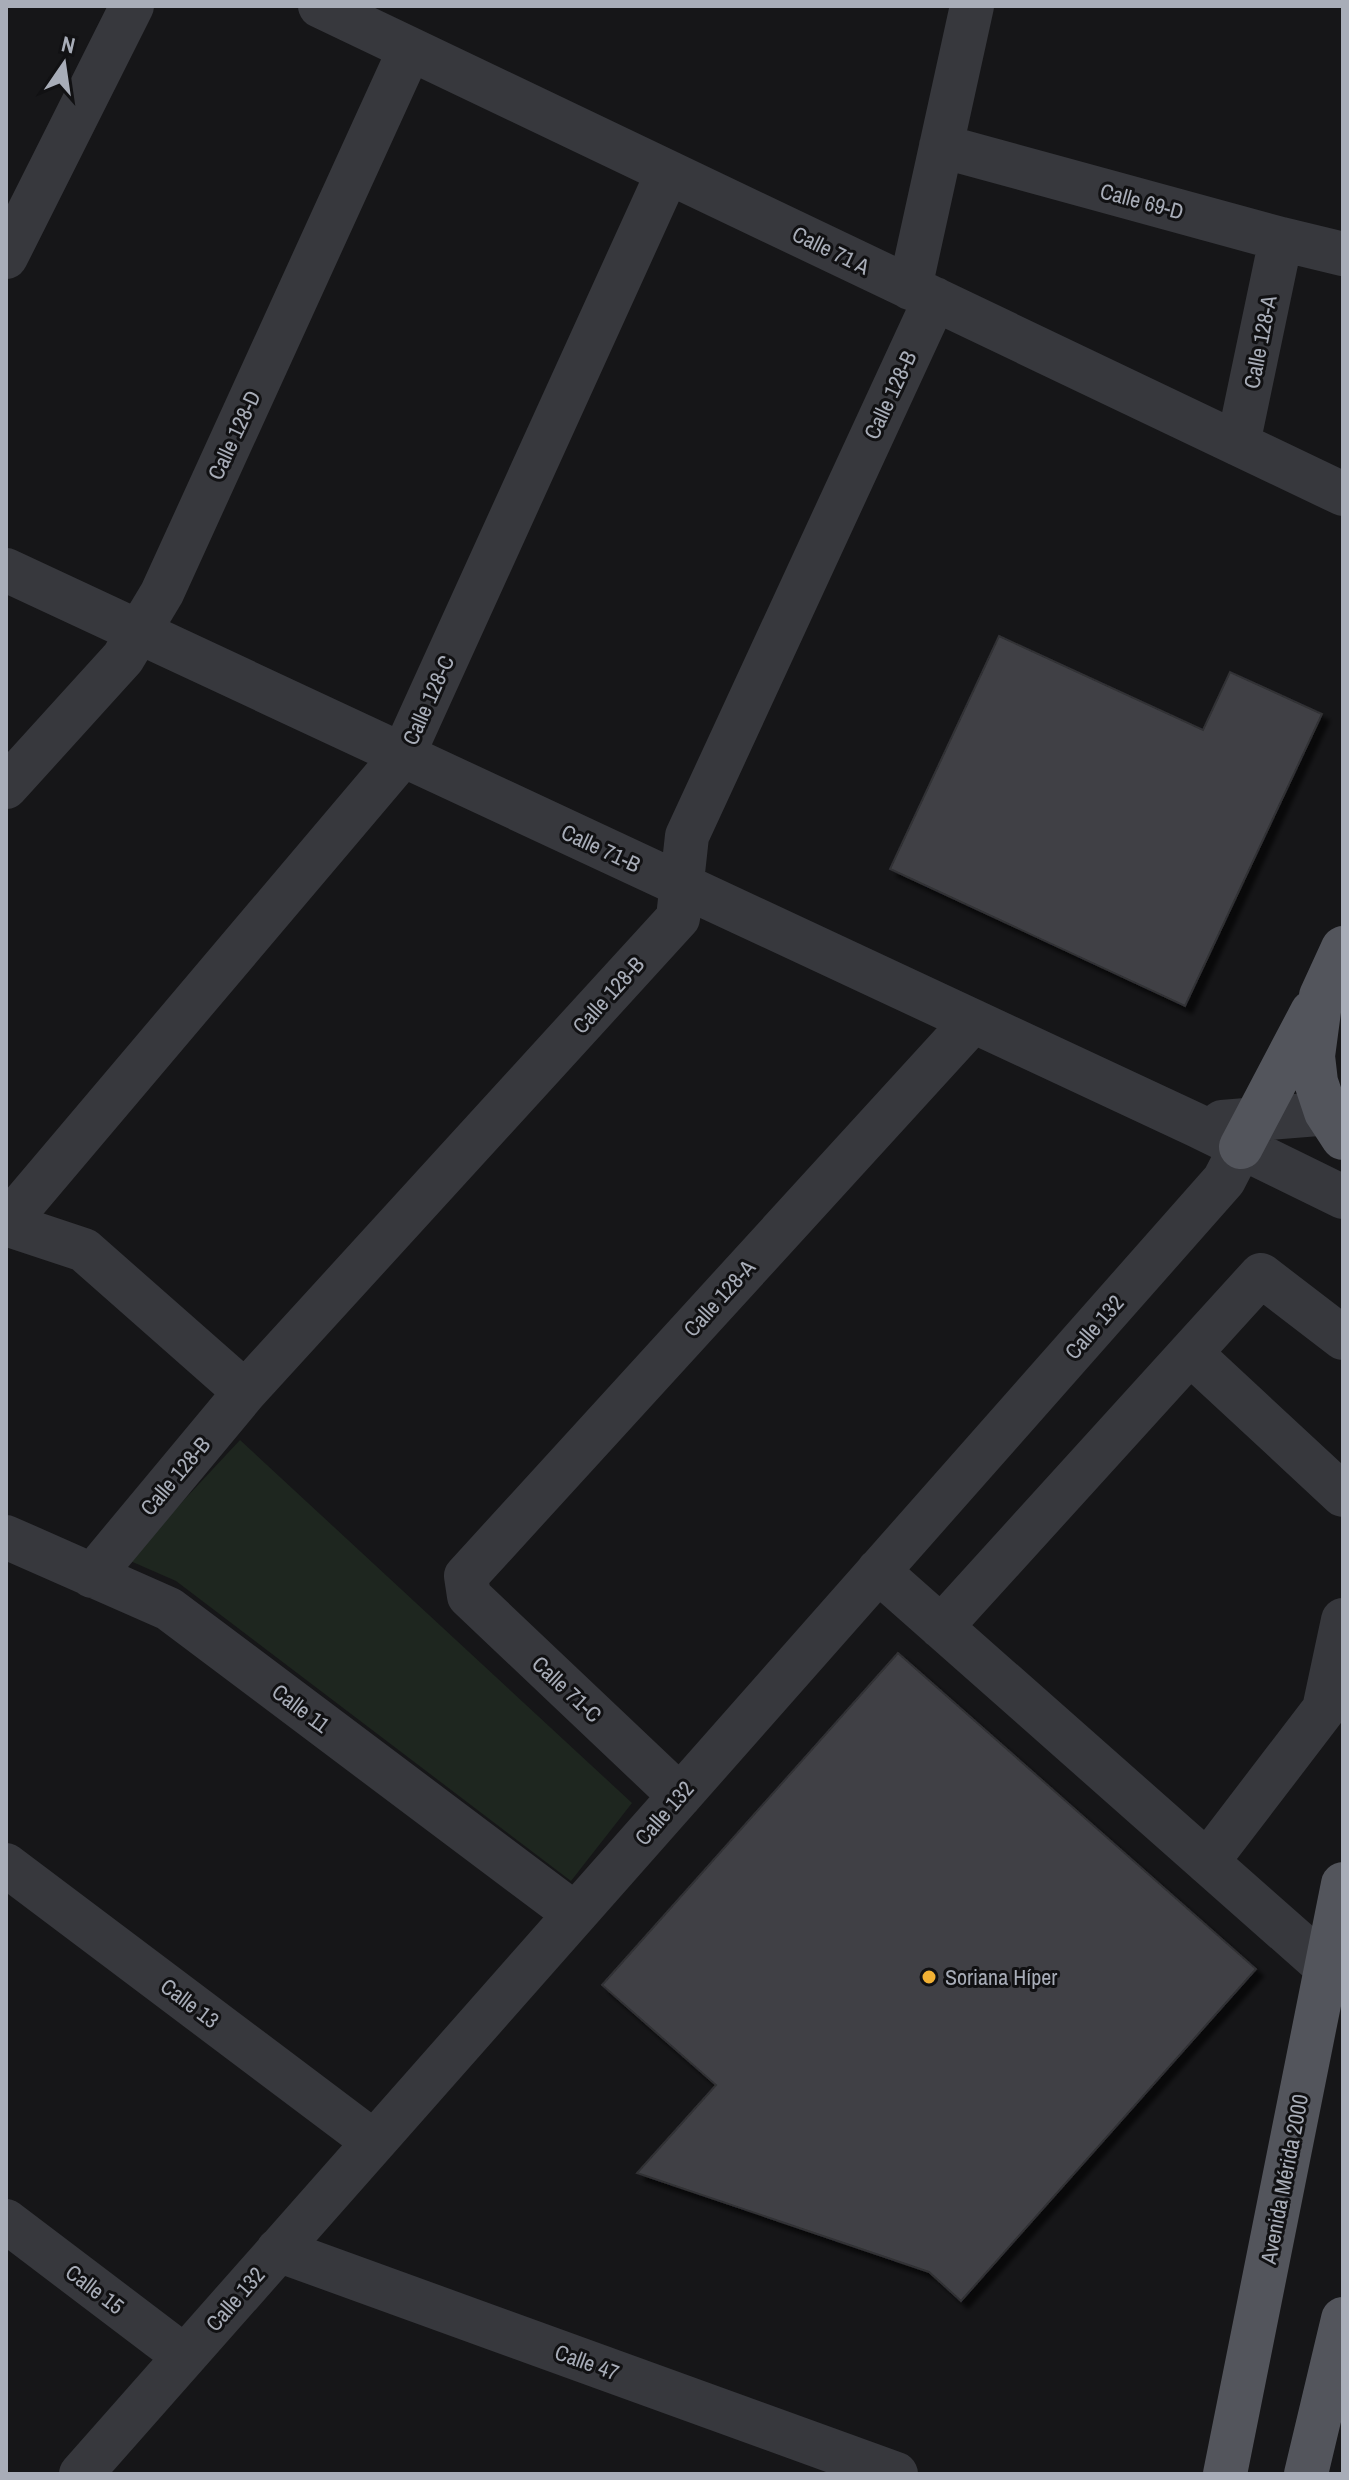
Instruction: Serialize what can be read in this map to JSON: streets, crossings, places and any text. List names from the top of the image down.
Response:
{
  "streets": {
    "main road": ["Avenida Mérida 2000"],
    "street": [
      "Calle 69-D",
      "Calle 71 A",
      "Calle 128-A",
      "Calle 128-B",
      "Calle 128-D",
      "Calle 128-C",
      "Calle 71-B",
      "Calle 132",
      "Calle 71-C",
      "Calle 11",
      "Calle 13",
      "Calle 15",
      "Calle 47"
    ]
  },
  "crossings": [
    ["Calle 69-D", "Calle 128-A"],
    ["Calle 69-D", "Calle 128-B"],
    ["Calle 71 A", "Calle 128-A"],
    ["Calle 71 A", "Calle 128-B"],
    ["Calle 71 A", "Calle 128-D"],
    ["Calle 71 A", "Calle 128-C"],
    ["Calle 128-A", "Calle 71-B"],
    ["Calle 128-A", "Calle 71-C"],
    ["Calle 128-B", "Calle 71-B"],
    ["Calle 128-B", "Calle 11"],
    ["Calle 128-D", "Calle 71-B"],
    ["Calle 128-C", "Calle 71-B"],
    ["Calle 71-B", "Calle 132"],
    ["Calle 132", "Calle 71-C"],
    ["Calle 132", "Calle 11"],
    ["Calle 132", "Calle 13"],
    ["Calle 132", "Calle 15"],
    ["Calle 132", "Calle 47"]
  ],
  "places": ["Soriana Híper"],
  "north": "top"
}
